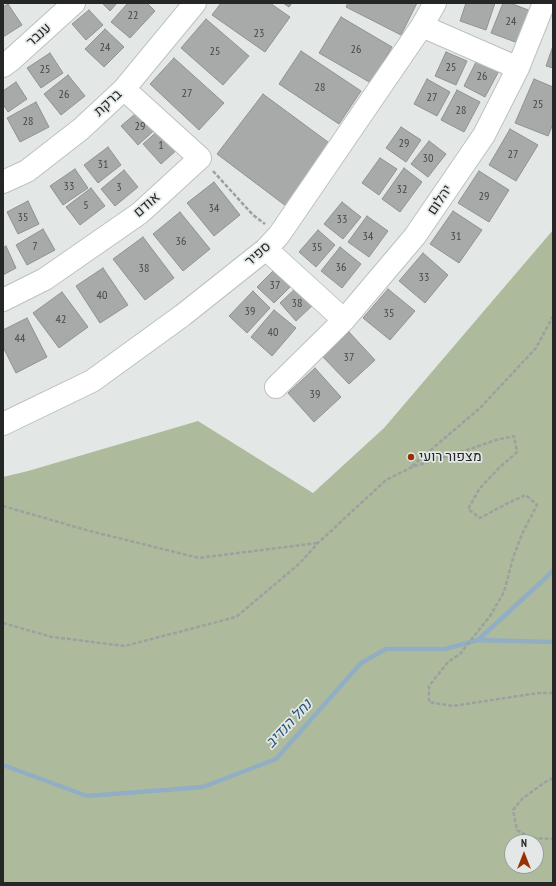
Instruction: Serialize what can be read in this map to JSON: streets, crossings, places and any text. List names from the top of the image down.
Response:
{
  "streets": {
    "street": [
      "ענבר",
      "ברקת",
      "יהלום",
      "אודם",
      "ספיר"
    ]
  },
  "water": ["נחל הנדיב"],
  "places": ["מצפור רועי"],
  "house_numbers": [
    "22",
    "24",
    "23",
    "24",
    "26",
    "25",
    "25",
    "25",
    "26",
    "28",
    "27",
    "26",
    "27",
    "25",
    "28",
    "28",
    "29",
    "29",
    "1",
    "27",
    "30",
    "31",
    "33",
    "3",
    "32",
    "29",
    "5",
    "34",
    "35",
    "33",
    "34",
    "31",
    "36",
    "7",
    "35",
    "36",
    "38",
    "33",
    "37",
    "40",
    "38",
    "39",
    "35",
    "42",
    "40",
    "44",
    "37",
    "39"
  ],
  "north": "top"
}
